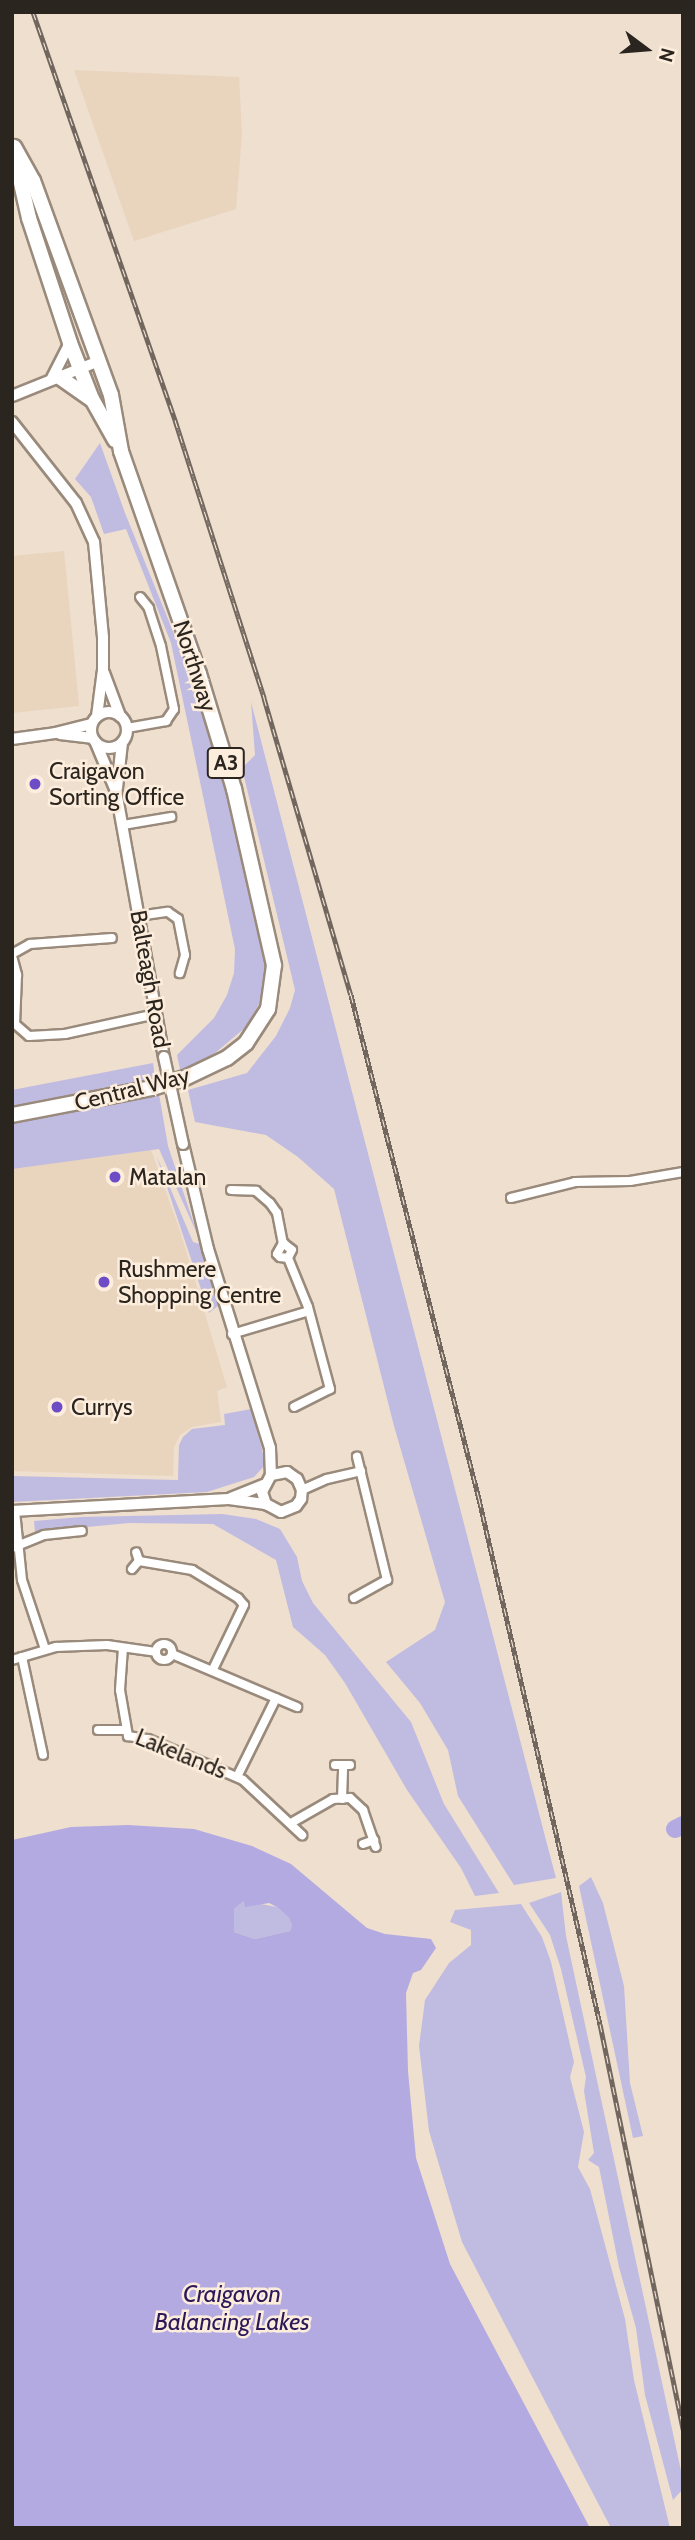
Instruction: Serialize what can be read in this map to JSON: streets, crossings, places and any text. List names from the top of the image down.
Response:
{
  "streets": {
    "highway": ["Northway", "A3", "Central Way"],
    "street": ["Balteagh Road", "Lakelands"]
  },
  "crossings": [
    ["Northway", "Central Way"]
  ],
  "water": ["Craigavon Balancing Lakes"],
  "places": [
    "Craigavon Sorting Office",
    "Matalan",
    "Rushmere Shopping Centre",
    "Currys"
  ],
  "north": "right"
}
